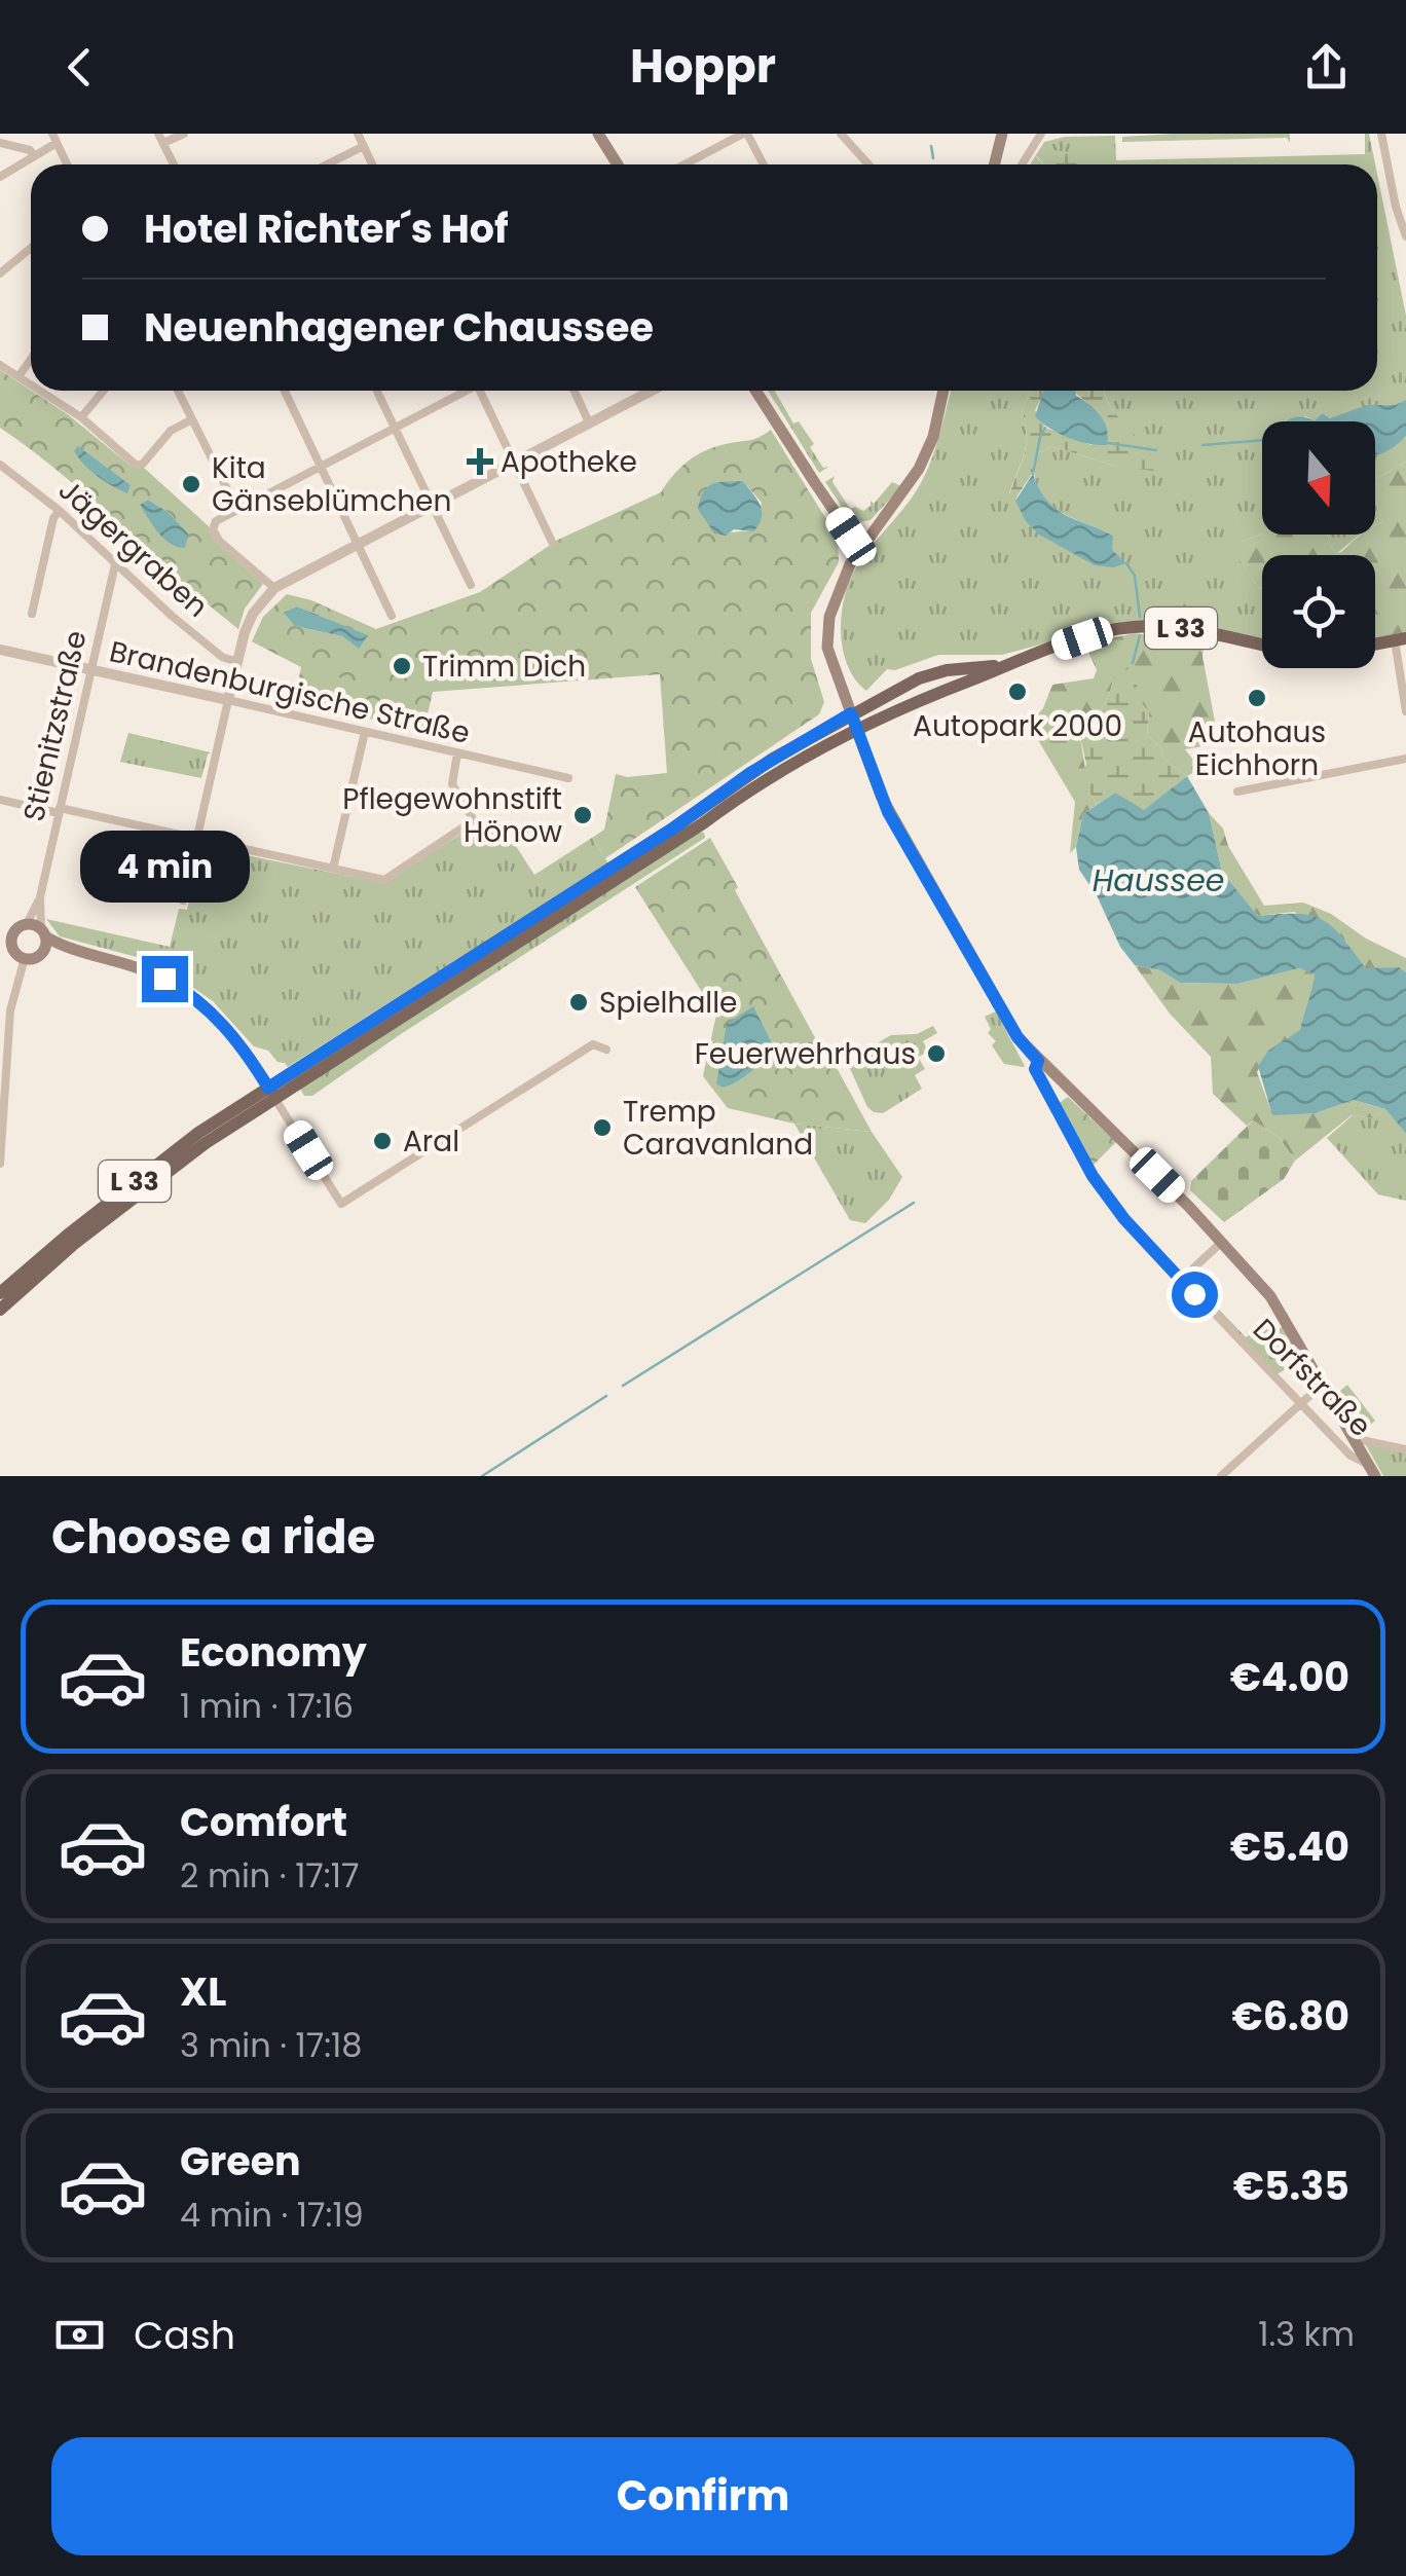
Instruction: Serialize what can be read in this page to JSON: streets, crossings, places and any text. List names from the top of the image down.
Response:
{
  "streets": {
    "main road": ["L 33", "Dorfstraße"],
    "street": ["Jägergraben", "Brandenburgische Straße", "Stienitzstraße"]
  },
  "crossings": [
    ["Jägergraben", "Stienitzstraße"],
    ["L 33", "Dorfstraße"],
    ["Brandenburgische Straße", "Stienitzstraße"]
  ],
  "water": ["Haussee"],
  "places": {
    "health": ["Apotheke"],
    "other": [
      "Kita Gänseblümchen",
      "Trimm Dich",
      "Autopark 2000",
      "Autohaus Eichhorn",
      "Pflegewohnstift Hönow",
      "Spielhalle",
      "Feuerwehrhaus",
      "Tremp Caravanland",
      "Aral"
    ]
  },
  "north": "bottom",
  "page": {
    "header": "Hoppr",
    "banner": ["Hotel Richter´s Hof", "Neuenhagener Chaussee"],
    "bubble": "4 min",
    "heading": "Choose a ride",
    "list": [
      {
        "name": "Economy",
        "note": "1 min · 17:16",
        "value": "€4.00"
      },
      {
        "name": "Comfort",
        "note": "2 min · 17:17",
        "value": "€5.40"
      },
      {
        "name": "XL",
        "note": "3 min · 17:18",
        "value": "€6.80"
      },
      {
        "name": "Green",
        "note": "4 min · 17:19",
        "value": "€5.35"
      }
    ],
    "pay": ["Cash", "1.3 km"],
    "buttons": "Confirm"
  }
}
